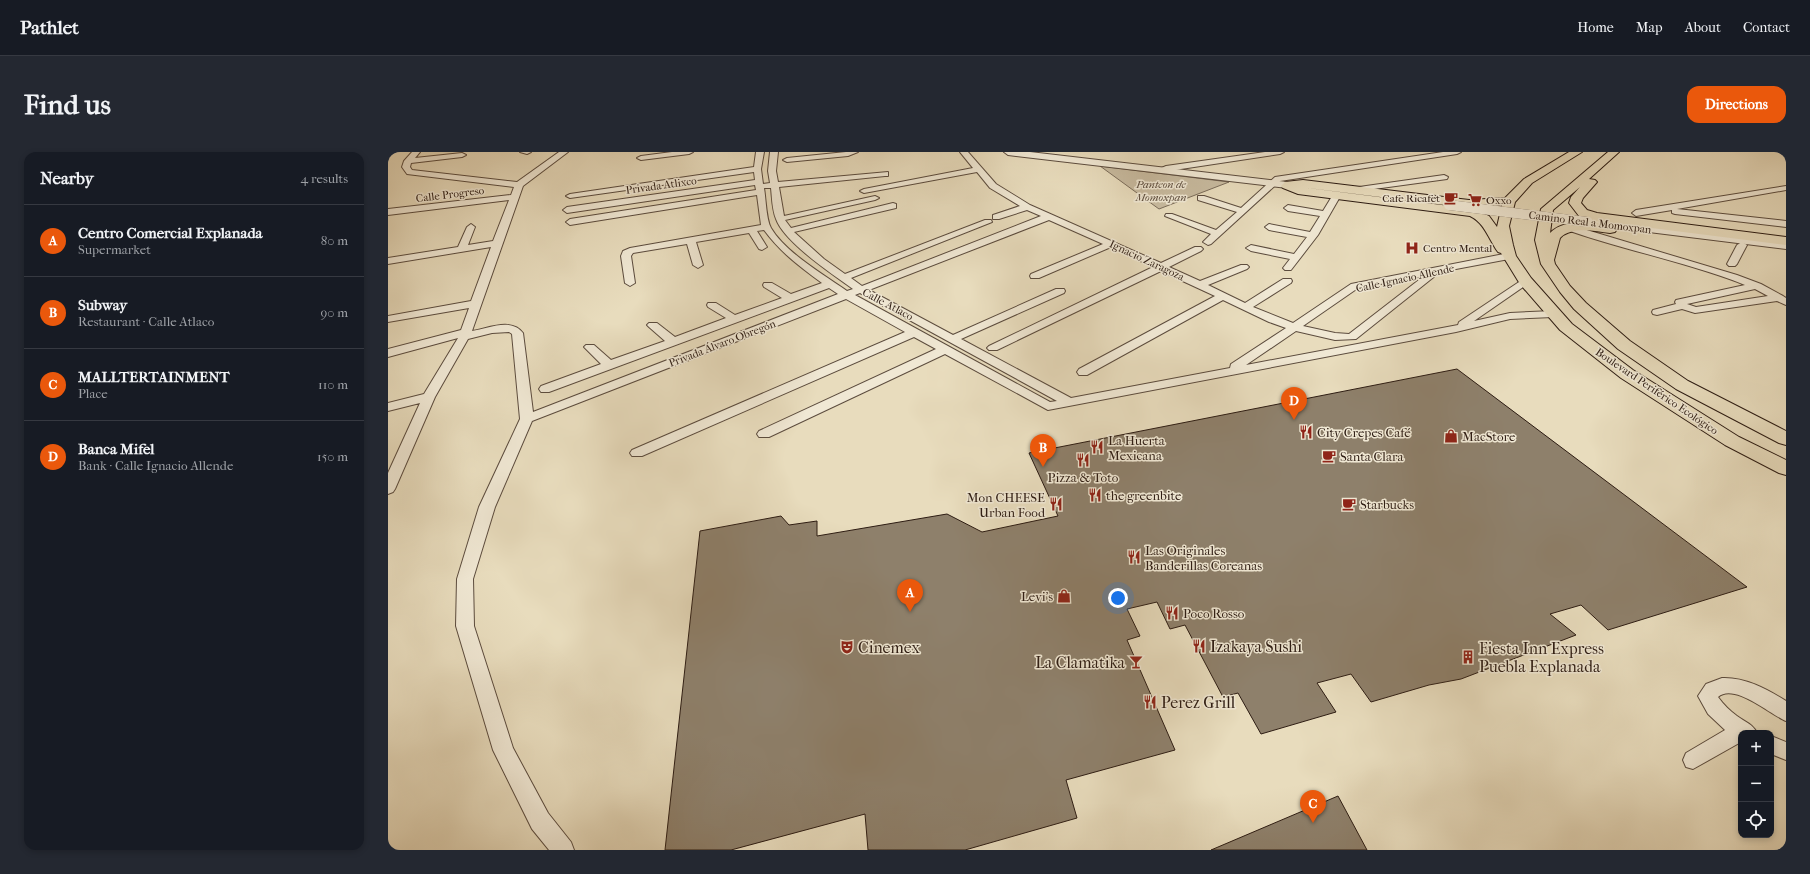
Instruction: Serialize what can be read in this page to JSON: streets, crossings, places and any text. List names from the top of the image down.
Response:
{
  "streets": {
    "highway": ["Boulevard Periférico Ecológico"],
    "street": [
      "Privada Atlixco",
      "Calle Progreso",
      "Camino Real a Momoxpan",
      "Ignacio Zaragoza",
      "Calle Ignacio Allende",
      "Calle Atlaco",
      "Privada Álvaro Obregón"
    ]
  },
  "crossings": [
    ["Privada Atlixco", "Calle Atlaco"],
    ["Ignacio Zaragoza", "Calle Ignacio Allende"],
    ["Ignacio Zaragoza", "Privada Álvaro Obregón"],
    ["Calle Ignacio Allende", "Boulevard Periférico Ecológico"],
    ["Calle Atlaco", "Privada Álvaro Obregón"]
  ],
  "parks": ["Panteon de Momoxpan"],
  "places": {
    "cafe": ["Cafe Ricafet", "Santa Clara", "Starbucks"],
    "supermarket": ["Oxxo"],
    "hospital": ["Centro Mental"],
    "restaurant": [
      "City Crepes Café",
      "La Huerta Mexicana",
      "Pizza & Toto",
      "the greenbite",
      "Mon CHEESE Urban Food",
      "Las Originales Banderillas Coreanas",
      "Poco Rosso",
      "Izakaya Sushi",
      "Perez Grill"
    ],
    "shop": ["MacStore", "Levi's"],
    "theatre": ["Cinemex"],
    "building": ["Fiesta Inn Express Puebla Explanada"],
    "bar": ["La Clamatika"]
  },
  "page": {
    "header": "Pathlet",
    "nav": [
      "Home",
      "Map",
      "About",
      "Contact"
    ],
    "buttons": "Directions",
    "title": "Find us",
    "heading": ["Nearby", "4 results"],
    "list": [
      {
        "mark": "A",
        "name": "Centro Comercial Explanada",
        "note": "Supermarket",
        "value": "80 m"
      },
      {
        "mark": "B",
        "name": "Subway",
        "note": "Restaurant · Calle Atlaco",
        "value": "90 m"
      },
      {
        "mark": "C",
        "name": "MALLTERTAINMENT",
        "note": "Place",
        "value": "110 m"
      },
      {
        "mark": "D",
        "name": "Banca Mifel",
        "note": "Bank · Calle Ignacio Allende",
        "value": "150 m"
      }
    ],
    "pins": [
      "D",
      "B",
      "A",
      "C"
    ],
    "map_buttons": ["+", "−"]
  }
}
